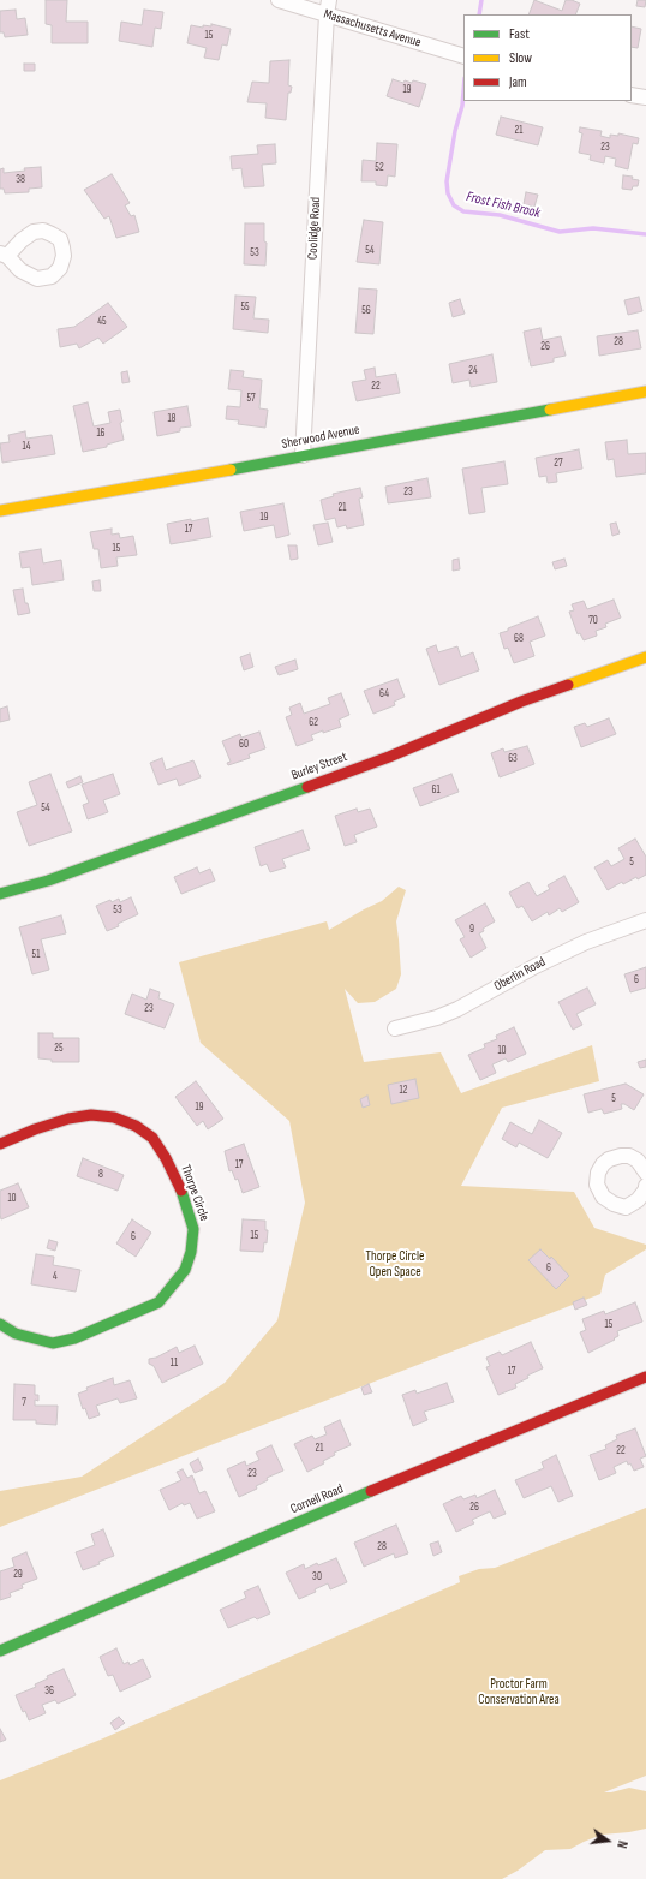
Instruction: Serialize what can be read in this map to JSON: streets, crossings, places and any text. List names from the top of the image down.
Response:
{
  "streets": {
    "street": [
      "Massachusetts Avenue",
      "Coolidge Road",
      "Sherwood Avenue",
      "Burley Street",
      "Oberlin Road",
      "Thorpe Circle",
      "Cornell Road"
    ]
  },
  "crossings": [
    ["Massachusetts Avenue", "Coolidge Road"],
    ["Coolidge Road", "Sherwood Avenue"]
  ],
  "water": ["Frost Fish Brook"],
  "parks": ["Thorpe Circle Open Space", "Proctor Farm Conservation Area"],
  "house_numbers": [
    "15",
    "19",
    "21",
    "23",
    "52",
    "38",
    "54",
    "53",
    "55",
    "56",
    "45",
    "28",
    "26",
    "24",
    "22",
    "57",
    "18",
    "16",
    "14",
    "27",
    "23",
    "21",
    "19",
    "17",
    "15",
    "70",
    "68",
    "64",
    "62",
    "60",
    "63",
    "61",
    "54",
    "5",
    "53",
    "9",
    "51",
    "6",
    "23",
    "25",
    "10",
    "12",
    "5",
    "19",
    "17",
    "8",
    "10",
    "15",
    "6",
    "6",
    "4",
    "15",
    "11",
    "17",
    "7",
    "21",
    "22",
    "23",
    "26",
    "28",
    "29",
    "30",
    "36"
  ],
  "legend": ["Fast", "Slow", "Jam"],
  "north": "right"
}
